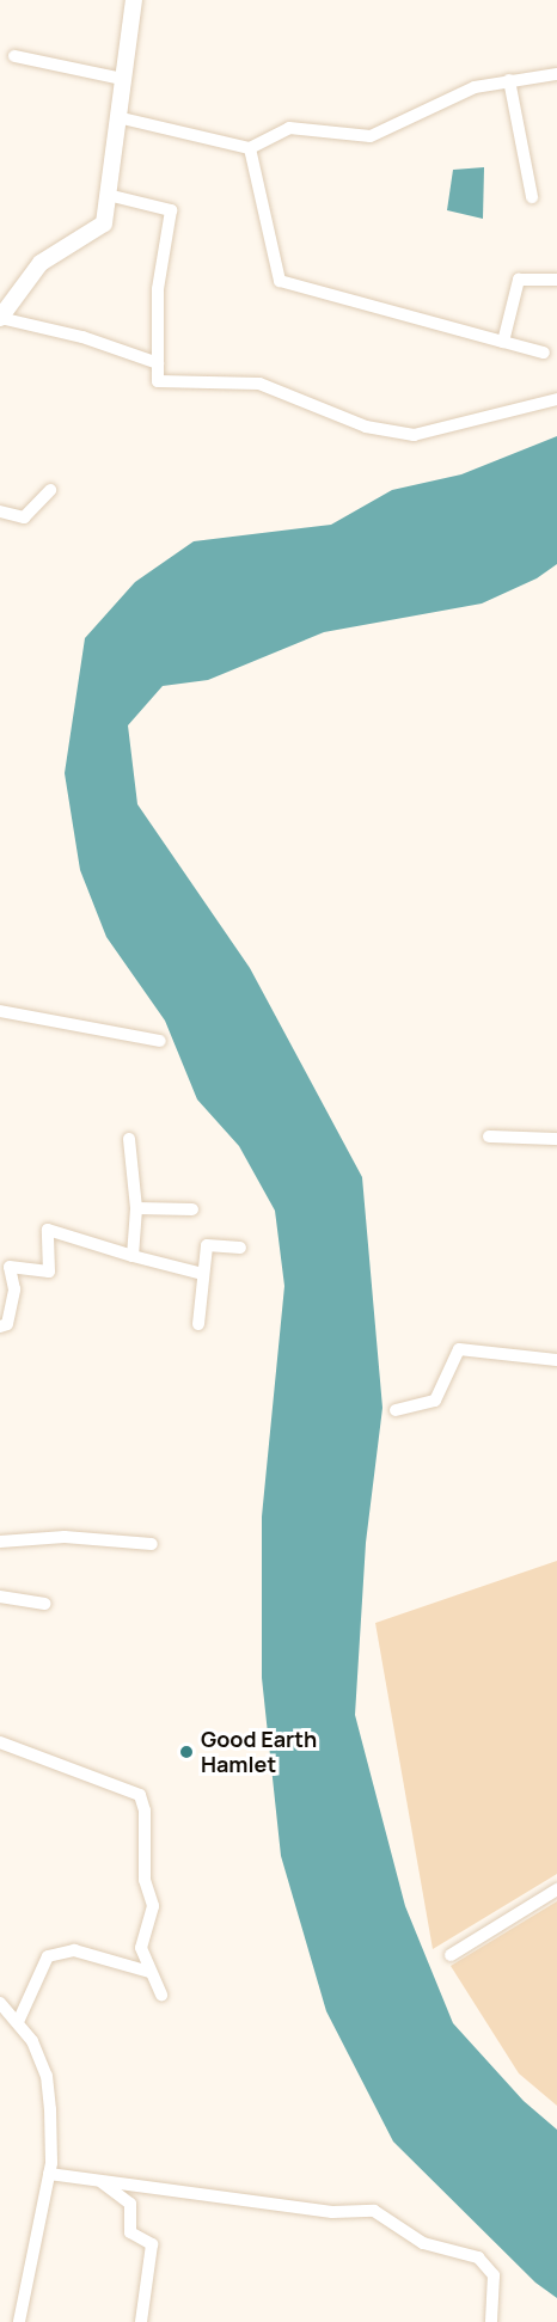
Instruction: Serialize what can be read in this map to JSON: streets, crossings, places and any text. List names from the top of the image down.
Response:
{
  "places": ["Good Earth Hamlet"]
}
